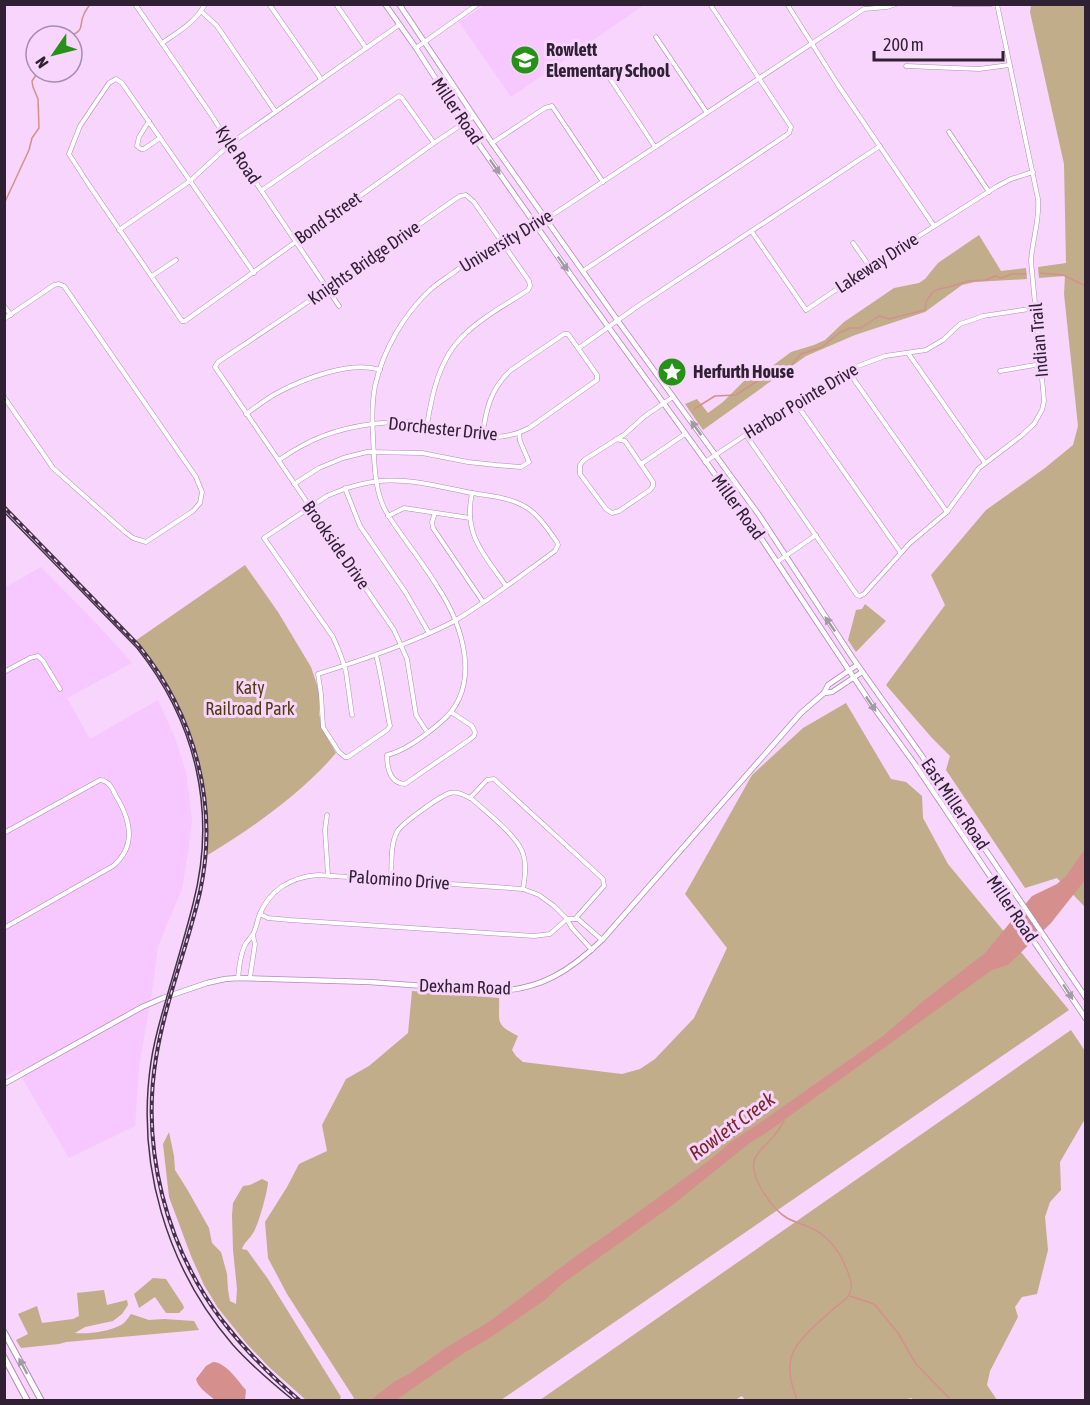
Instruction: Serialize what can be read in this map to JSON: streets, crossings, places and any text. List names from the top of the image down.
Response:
{
  "streets": {
    "main road": ["Miller Road", "East Miller Road", "Dexham Road"],
    "street": [
      "Kyle Road",
      "Bond Street",
      "University Drive",
      "Knights Bridge Drive",
      "Lakeway Drive",
      "Indian Trail",
      "Harbor Pointe Drive",
      "Dorchester Drive",
      "Brookside Drive",
      "Palomino Drive"
    ]
  },
  "crossings": [
    ["Miller Road", "Bond Street"],
    ["Miller Road", "University Drive"],
    ["Miller Road", "Harbor Pointe Drive"],
    ["Miller Road", "East Miller Road"],
    ["Miller Road", "Dexham Road"],
    ["Kyle Road", "Bond Street"],
    ["Kyle Road", "Knights Bridge Drive"],
    ["University Drive", "Knights Bridge Drive"],
    ["University Drive", "Dorchester Drive"],
    ["Knights Bridge Drive", "Brookside Drive"],
    ["Lakeway Drive", "Indian Trail"],
    ["Indian Trail", "Harbor Pointe Drive"],
    ["Dorchester Drive", "Brookside Drive"],
    ["East Miller Road", "Dexham Road"],
    ["Palomino Drive", "Dexham Road"]
  ],
  "water": ["Rowlett Creek"],
  "parks": ["Katy Railroad Park"],
  "places": {
    "school or university": ["Rowlett Elementary School"],
    "place": ["Herfurth House"]
  },
  "scale_bar": "200 m",
  "north": "bottom left"
}
